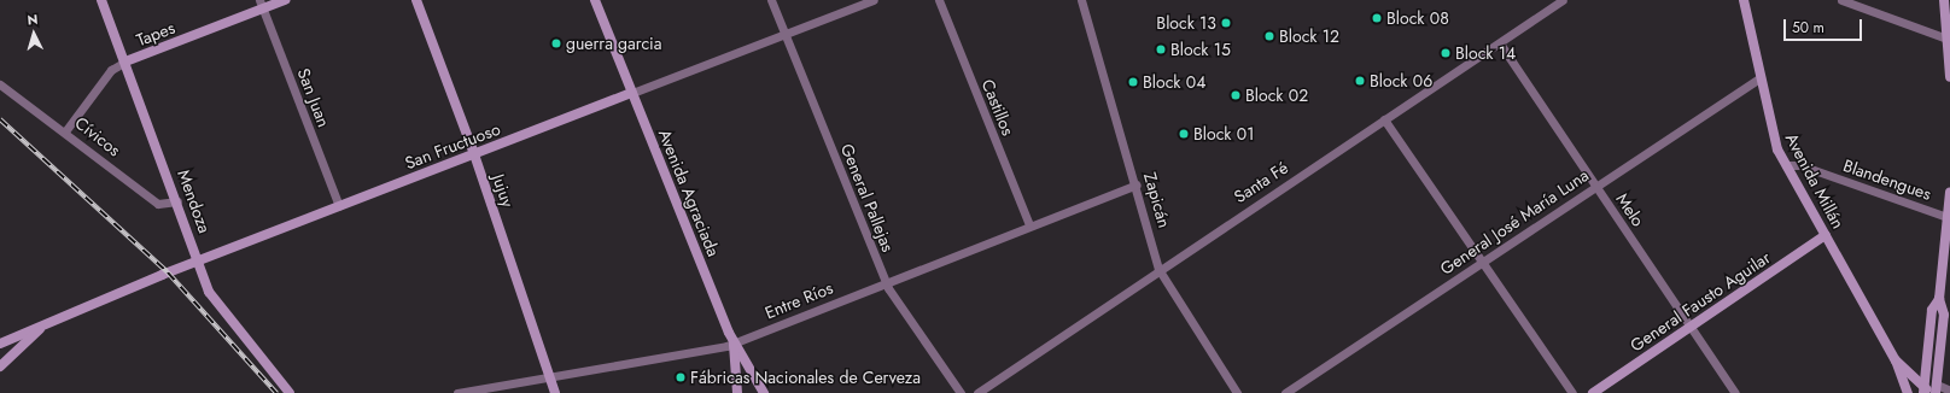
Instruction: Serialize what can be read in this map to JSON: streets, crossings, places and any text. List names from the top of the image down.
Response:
{
  "streets": {
    "street": [
      "Tapes",
      "San Juan",
      "Castillos",
      "Cívicos",
      "San Fructuoso",
      "Blandengues",
      "Avenida Millán",
      "Santa Fé",
      "Jujuy",
      "Avenida Agraciada",
      "General Pallejas",
      "Zapicán",
      "Mendoza",
      "Melo",
      "General José María Luna",
      "Entre Ríos",
      "General Fausto Aguilar"
    ]
  },
  "crossings": [
    ["Tapes", "San Juan"],
    ["Tapes", "Cívicos"],
    ["Tapes", "Mendoza"],
    ["San Juan", "San Fructuoso"],
    ["Castillos", "Entre Ríos"],
    ["Cívicos", "Mendoza"],
    ["San Fructuoso", "Jujuy"],
    ["San Fructuoso", "Avenida Agraciada"],
    ["San Fructuoso", "General Pallejas"],
    ["San Fructuoso", "Mendoza"],
    ["Blandengues", "Avenida Millán"],
    ["Avenida Millán", "General José María Luna"],
    ["Avenida Millán", "General Fausto Aguilar"],
    ["Santa Fé", "Zapicán"],
    ["Santa Fé", "Melo"],
    ["Jujuy", "Entre Ríos"],
    ["Avenida Agraciada", "Entre Ríos"],
    ["General Pallejas", "Entre Ríos"],
    ["Zapicán", "Entre Ríos"],
    ["Melo", "General José María Luna"],
    ["Melo", "General Fausto Aguilar"]
  ],
  "places": [
    "Block 08",
    "Block 13",
    "Block 12",
    "guerra garcia",
    "Block 15",
    "Block 14",
    "Block 06",
    "Block 04",
    "Block 02",
    "Block 01",
    "Fábricas Nacionales de Cerveza"
  ],
  "scale_bar": "50 m",
  "north": "top"
}
